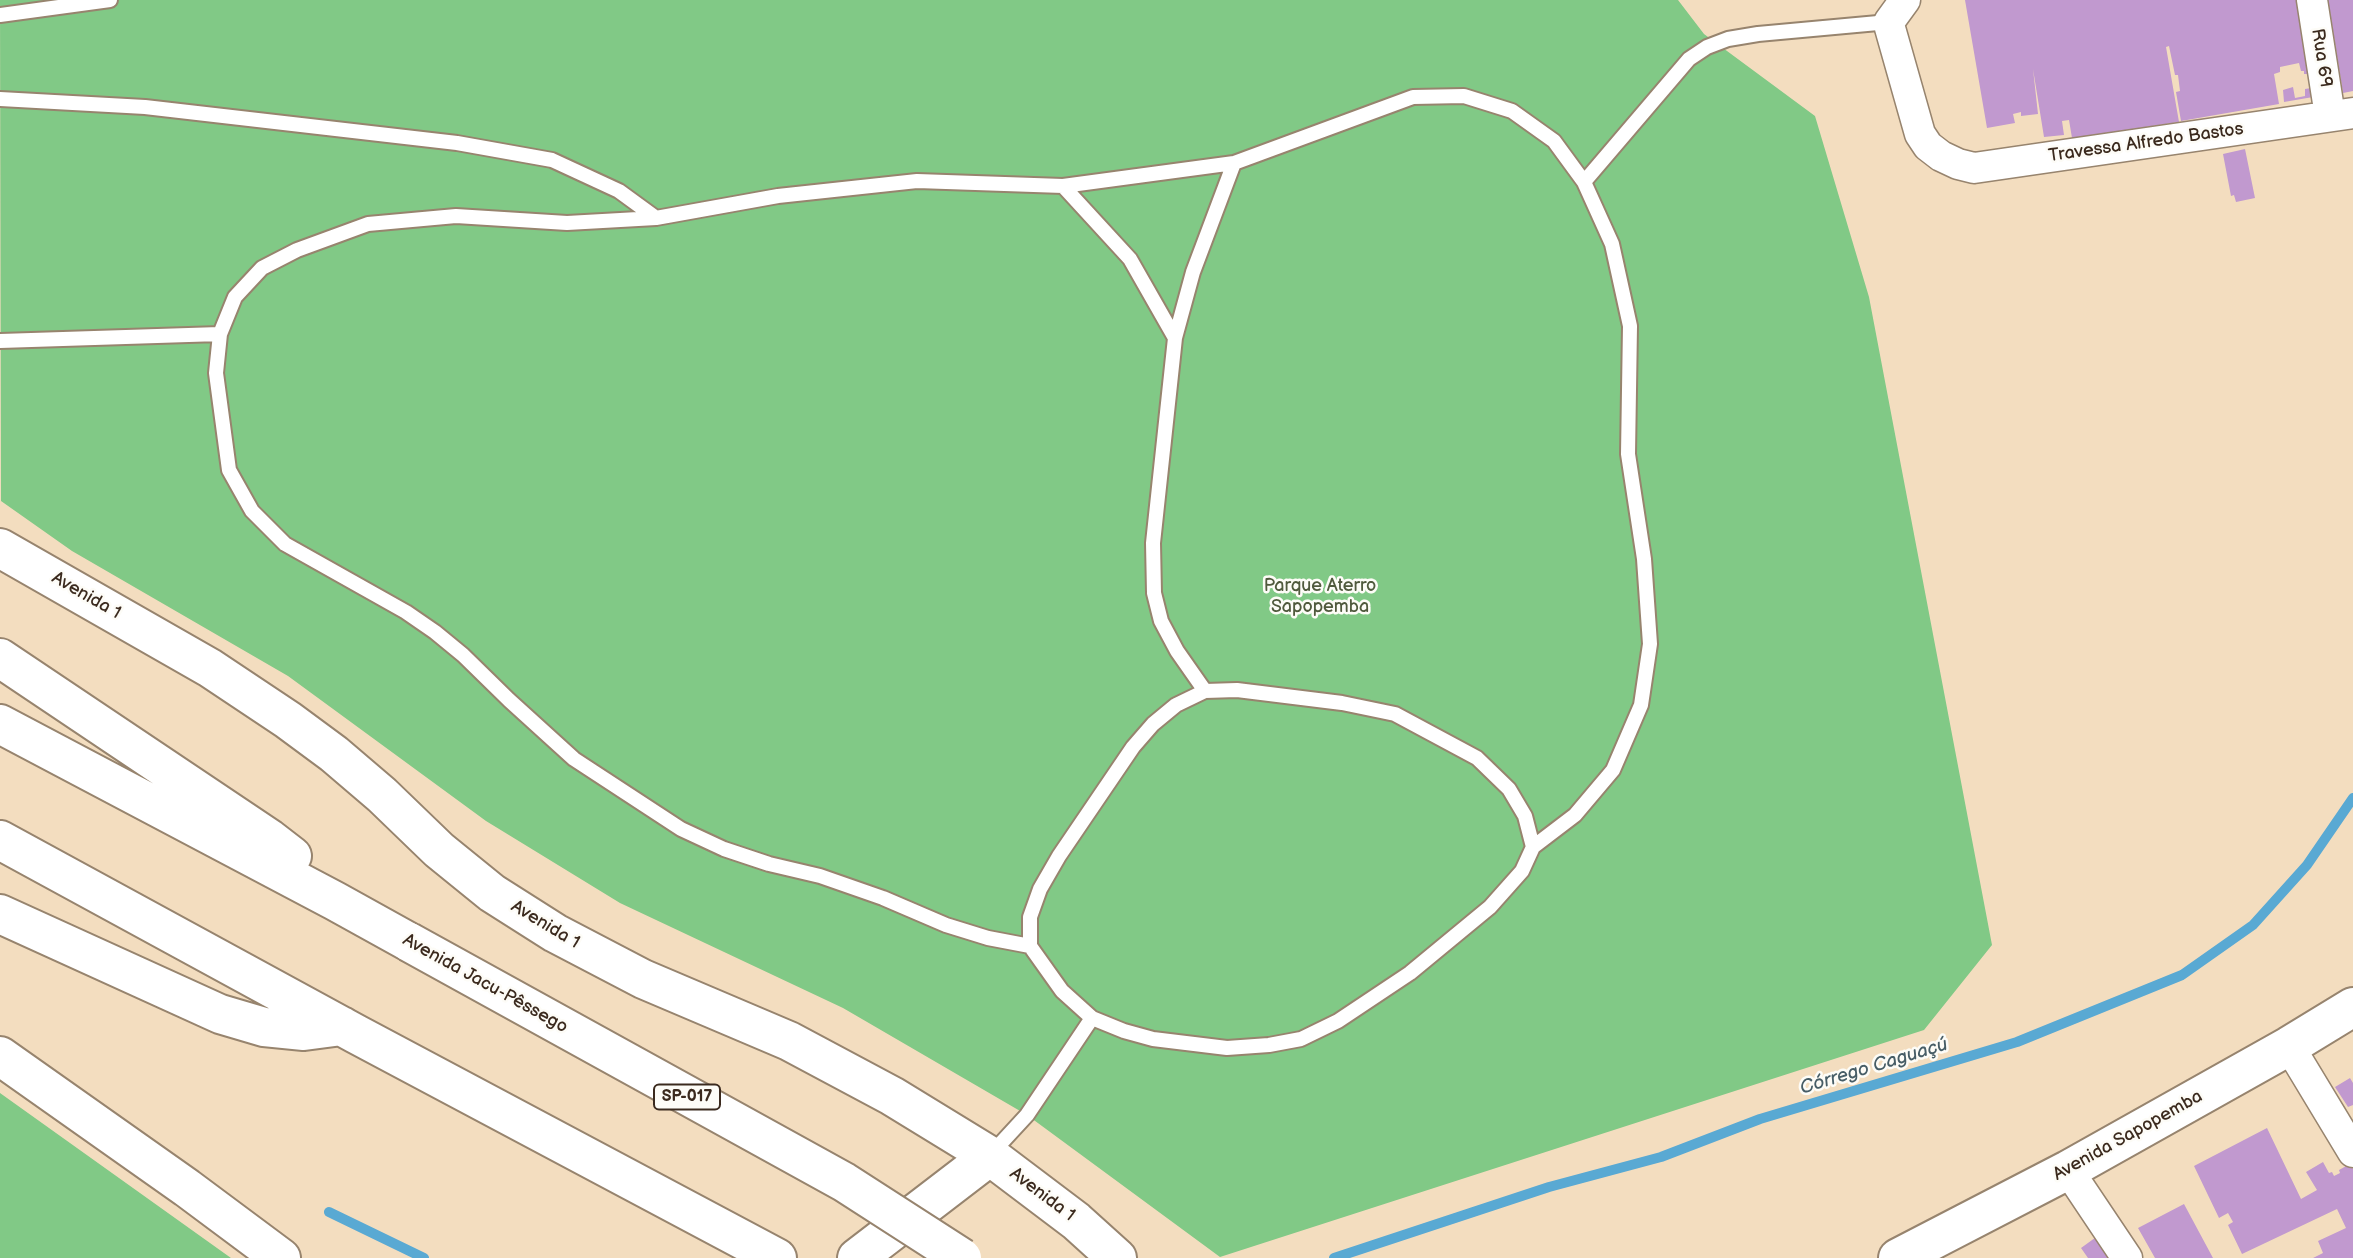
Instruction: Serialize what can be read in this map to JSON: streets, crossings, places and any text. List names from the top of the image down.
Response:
{
  "streets": {
    "main road": [
      "Avenida 1",
      "Avenida Jacu-Pêssego",
      "SP-017",
      "Avenida Sapopemba"
    ],
    "street": ["Rua 69", "Travessa Alfredo Bastos"]
  },
  "crossings": [
    ["Rua 69", "Travessa Alfredo Bastos"]
  ],
  "water": ["Córrego Caguaçú"],
  "parks": ["Parque Aterro Sapopemba"]
}
